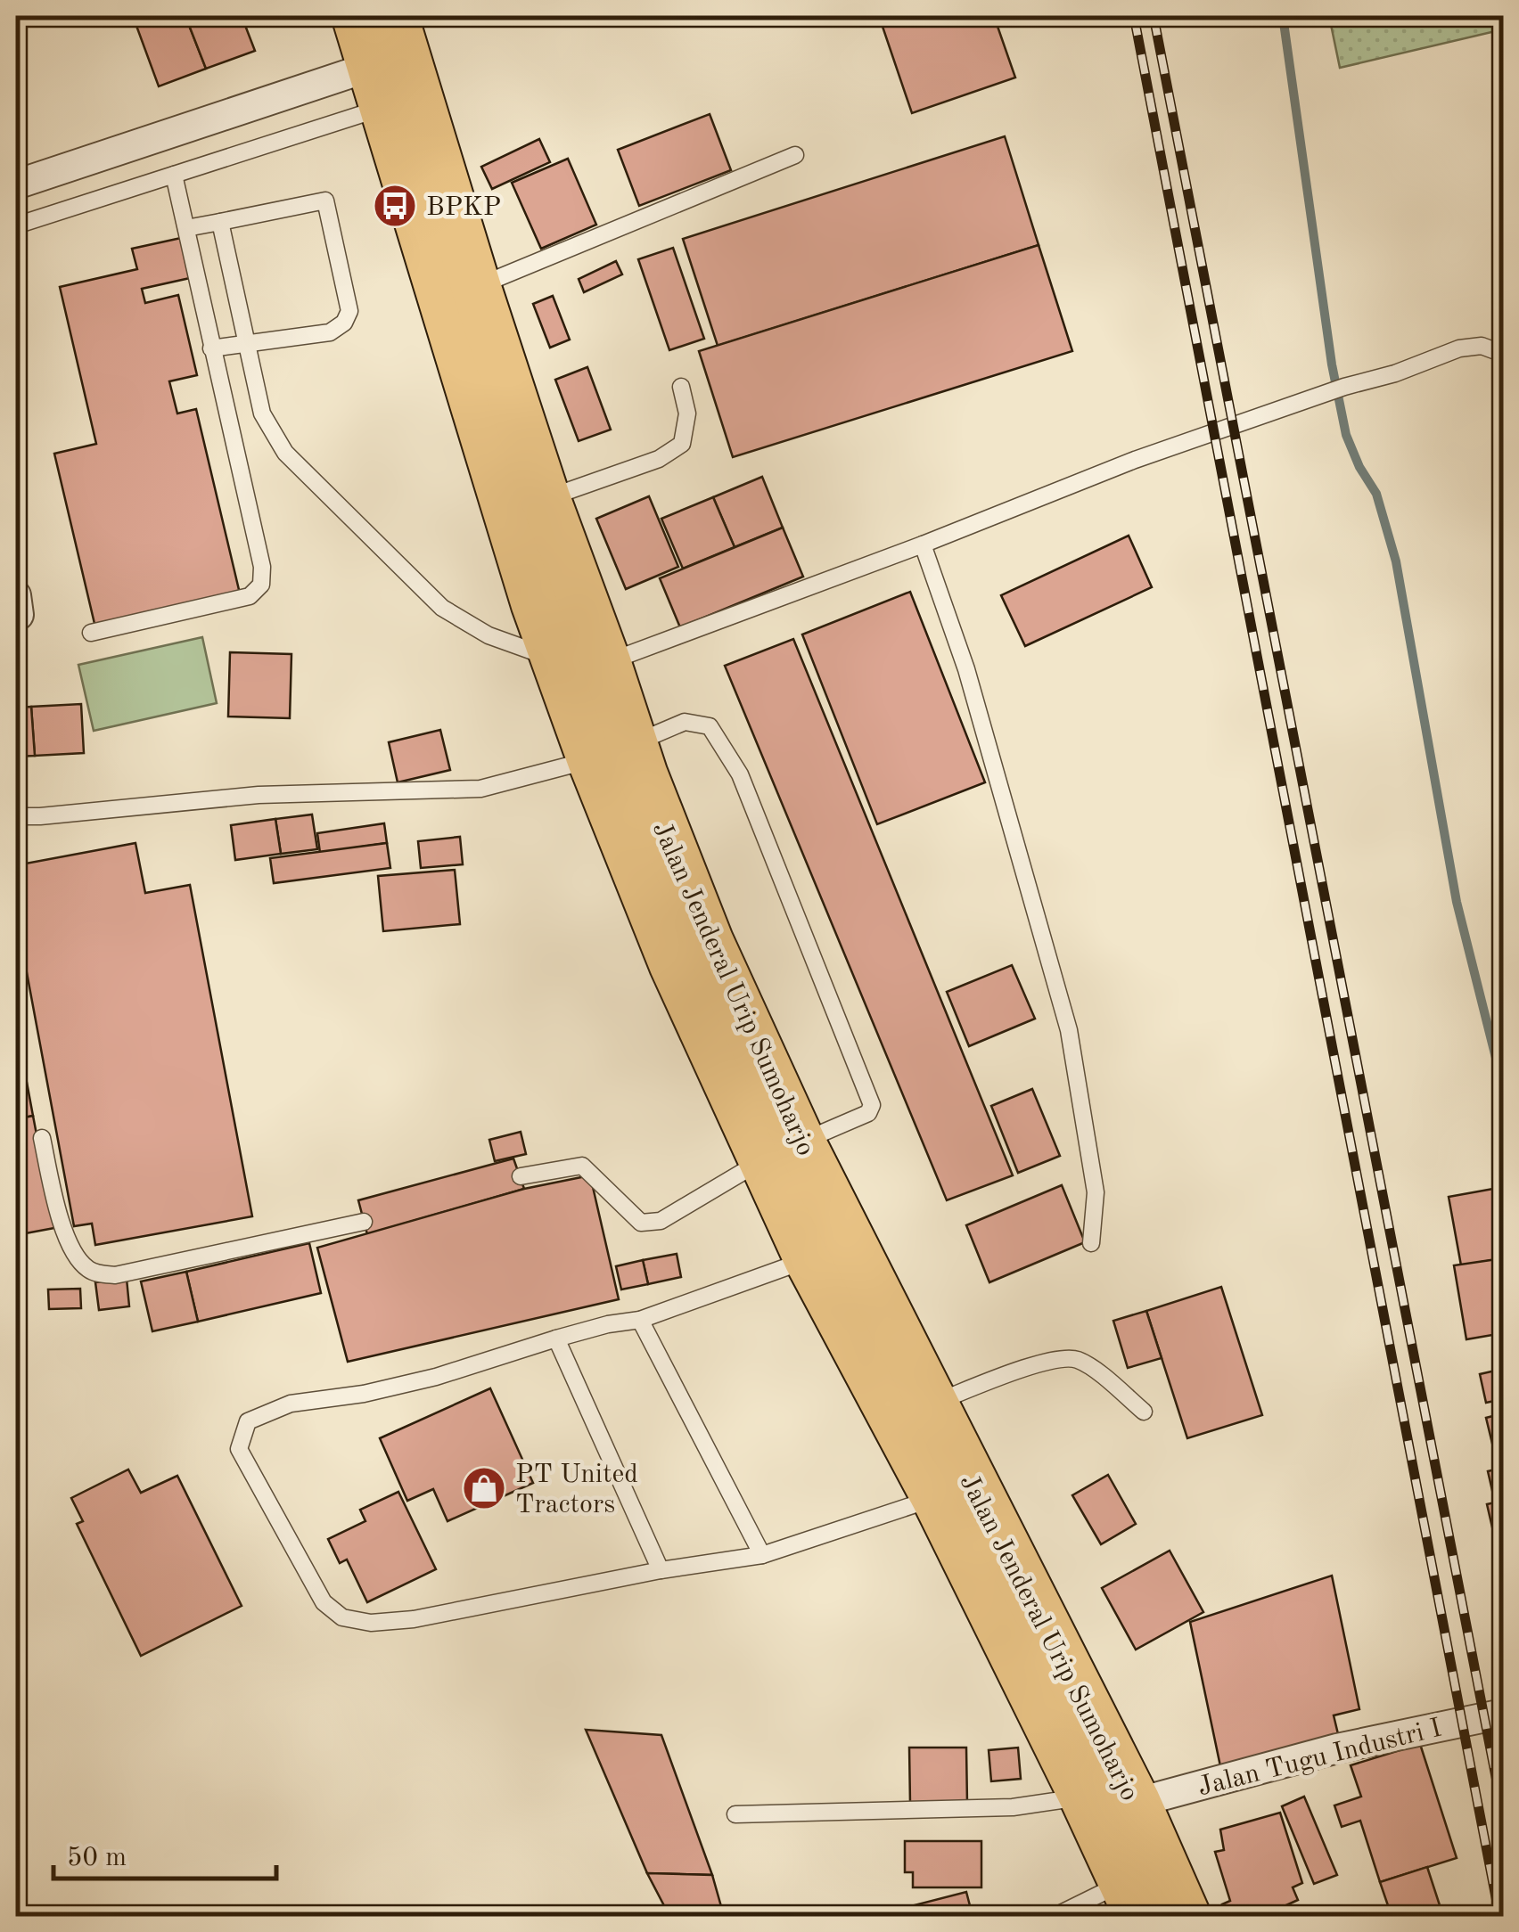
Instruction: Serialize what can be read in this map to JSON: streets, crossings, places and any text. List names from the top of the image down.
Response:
{
  "streets": {
    "highway": ["Jalan Jenderal Urip Sumoharjo"],
    "street": ["Jalan Tugu Industri I"]
  },
  "crossings": [
    ["Jalan Jenderal Urip Sumoharjo", "Jalan Tugu Industri I"]
  ],
  "places": {
    "bus stop": ["BPKP"],
    "shop": ["PT United Tractors"]
  },
  "scale_bar": "50 m"
}
